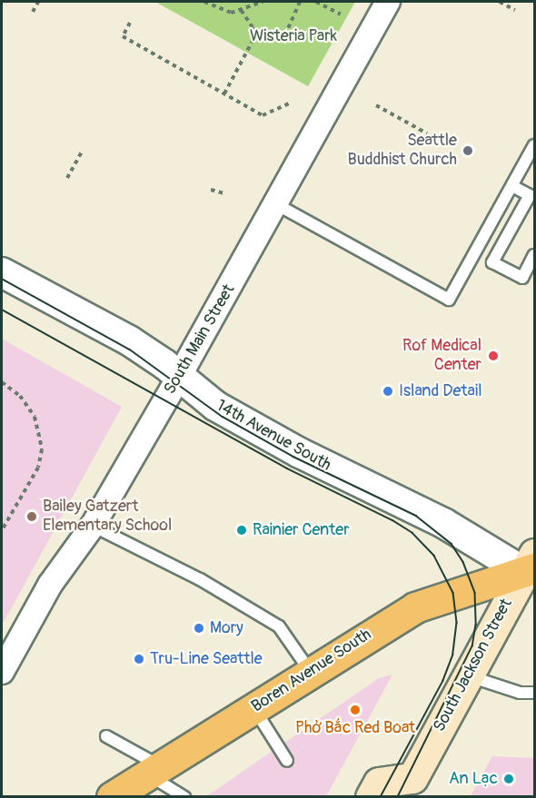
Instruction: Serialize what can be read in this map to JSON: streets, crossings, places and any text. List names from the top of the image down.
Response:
{
  "streets": {
    "main road": ["South Jackson Street", "Boren Avenue South"],
    "street": ["South Main Street", "14th Avenue South"]
  },
  "crossings": [
    ["South Main Street", "14th Avenue South"],
    ["14th Avenue South", "South Jackson Street"],
    ["14th Avenue South", "Boren Avenue South"],
    ["South Jackson Street", "Boren Avenue South"]
  ],
  "parks": ["Wisteria Park"],
  "places": [
    "Seattle Buddhist Church",
    "Rof Medical Center",
    "Island Detail",
    "Bailey Gatzert Elementary School",
    "Rainier Center",
    "Mory",
    "Tru-Line Seattle",
    "Phở Bắc Red Boat",
    "An Lạc"
  ]
}
